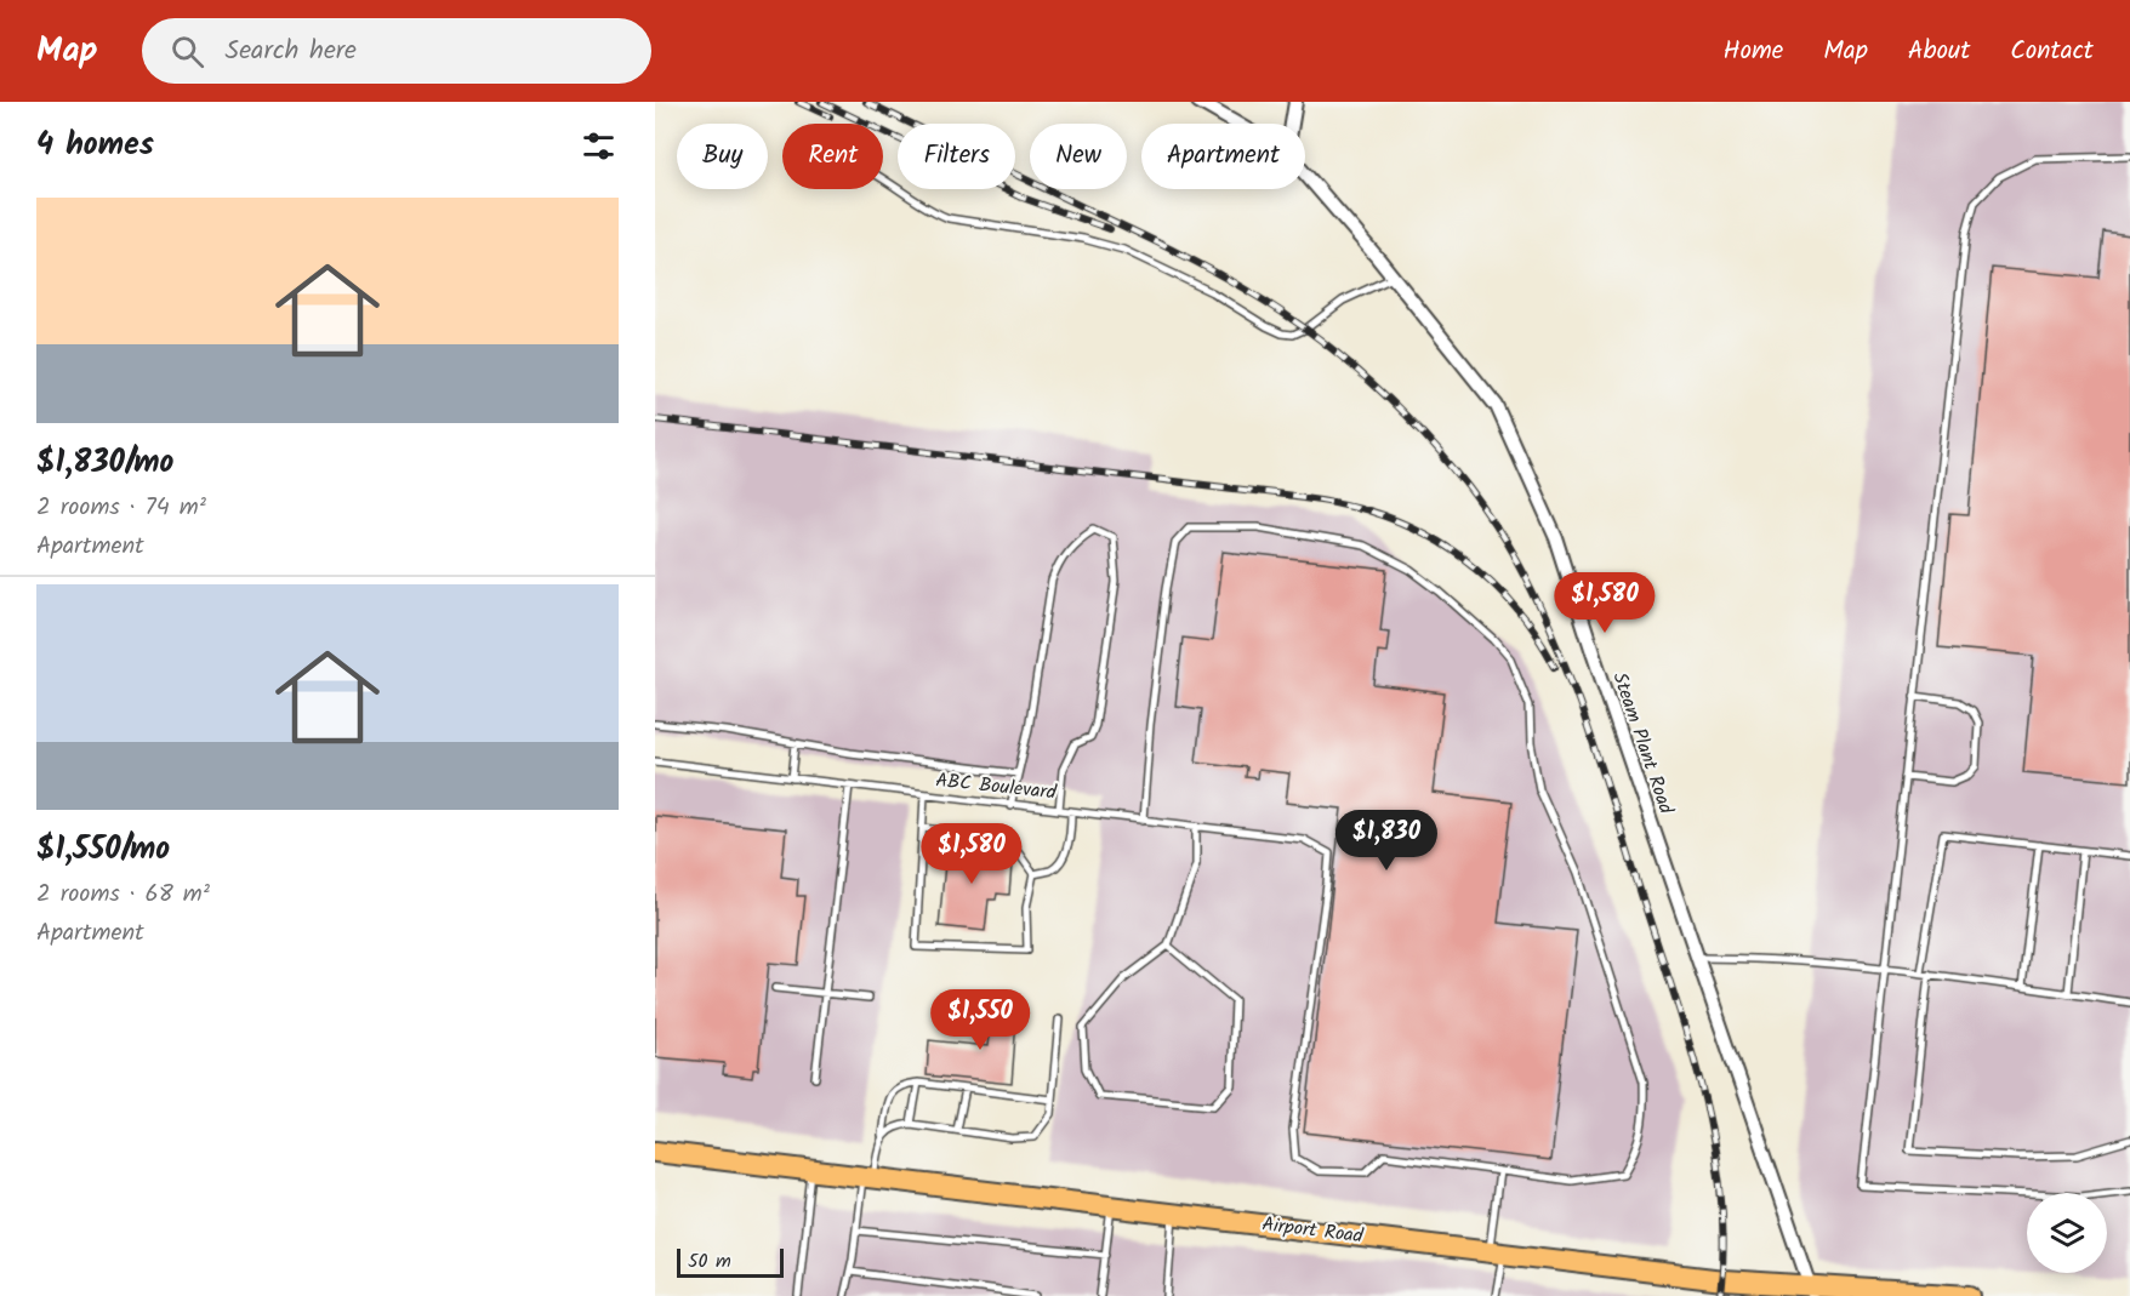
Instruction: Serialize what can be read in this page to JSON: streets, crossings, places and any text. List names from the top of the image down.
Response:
{
  "streets": {
    "highway": ["Airport Road"],
    "street": ["Steam Plant Road"],
    "lane": ["ABC Boulevard"]
  },
  "crossings": [
    ["Steam Plant Road", "Airport Road"]
  ],
  "scale_bar": "50 m",
  "page": {
    "header": "Map",
    "search": "Search here",
    "nav": [
      "Home",
      "Map",
      "About",
      "Contact"
    ],
    "heading": "4 homes",
    "chip": [
      "Buy",
      "Rent",
      "Filters",
      "New",
      "Apartment"
    ],
    "list": [
      {
        "name": "$1,830/mo",
        "note": "2 rooms · 74 m² · Apartment"
      },
      {
        "name": "$1,550/mo",
        "note": "2 rooms · 68 m² · Apartment"
      }
    ],
    "price": [
      "$1,580",
      "$1,830",
      "$1,580",
      "$1,550"
    ],
    "scale": "50 m"
  }
}
